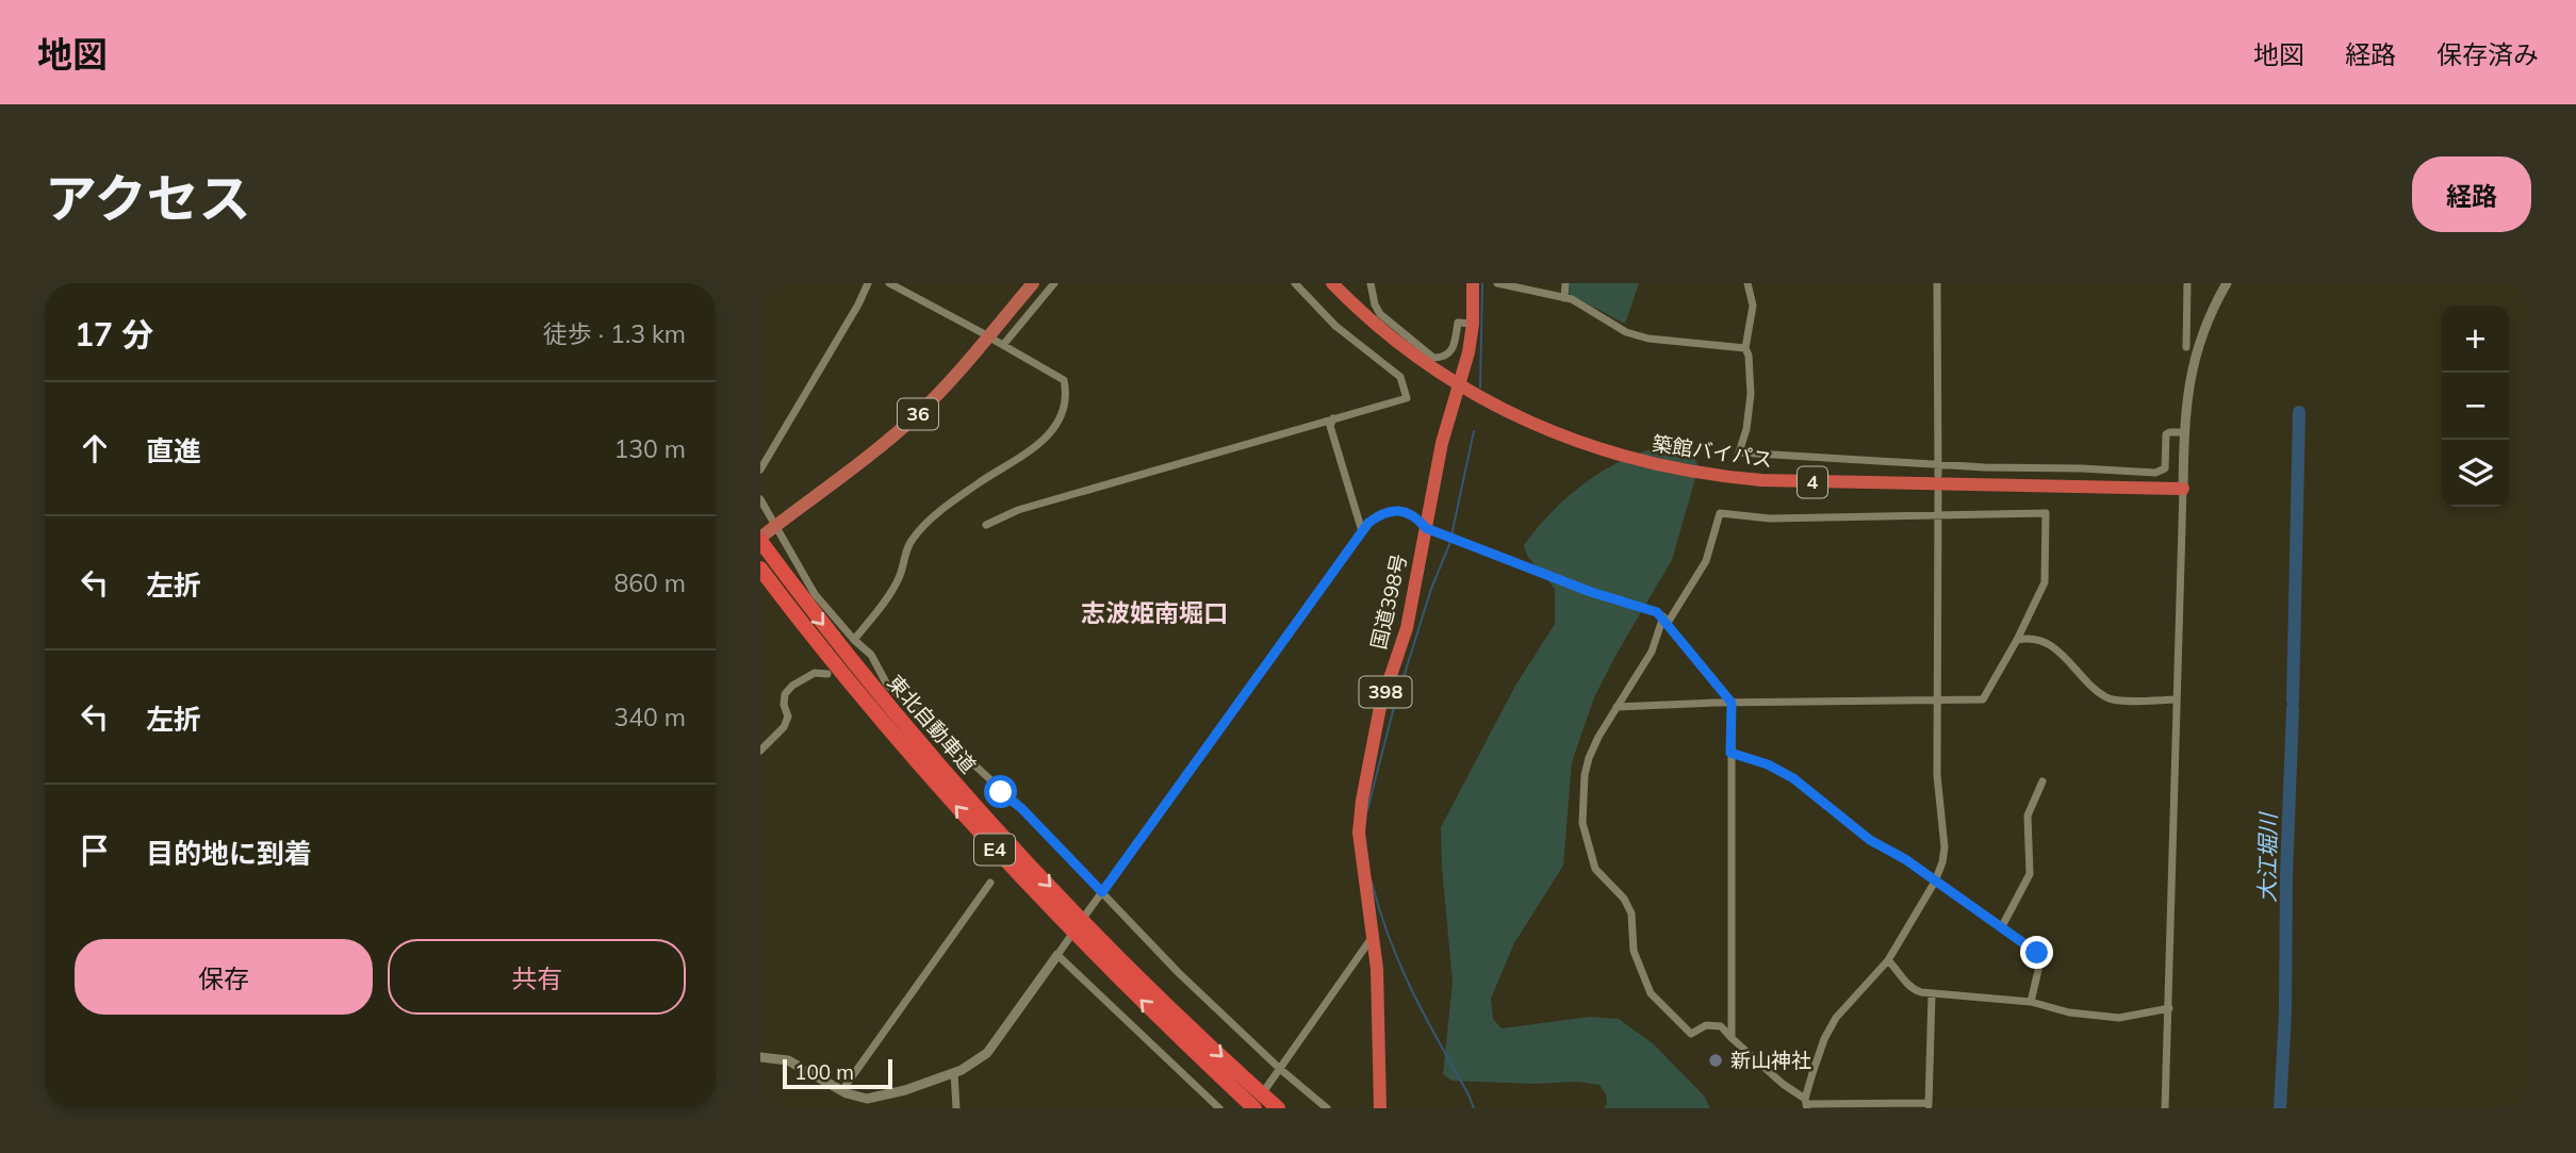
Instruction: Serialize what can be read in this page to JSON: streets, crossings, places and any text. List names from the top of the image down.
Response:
{
  "streets": {
    "highway": [
      "築館バイパス",
      "4",
      "国道398号",
      "398",
      "東北自動車道",
      "E4"
    ],
    "main road": ["36"]
  },
  "crossings": [
    ["36", "東北自動車道"],
    ["築館バイパス", "国道398号"]
  ],
  "districts": ["志波姫南堀口"],
  "water": ["大江堀川"],
  "places": ["新山神社"],
  "scale_bar": "100 m",
  "page": {
    "header": "地図",
    "nav": ["地図", "経路", "保存済み"],
    "title": "アクセス",
    "buttons": [
      "経路",
      ["保存", "共有"]
    ],
    "heading": ["17 分", "徒歩 · 1.3 km"],
    "map_buttons": ["+", "−"],
    "list": [
      ["直進", "130 m"],
      ["左折", "860 m"],
      ["左折", "340 m"],
      "目的地に到着"
    ],
    "scale": "100 m"
  }
}
